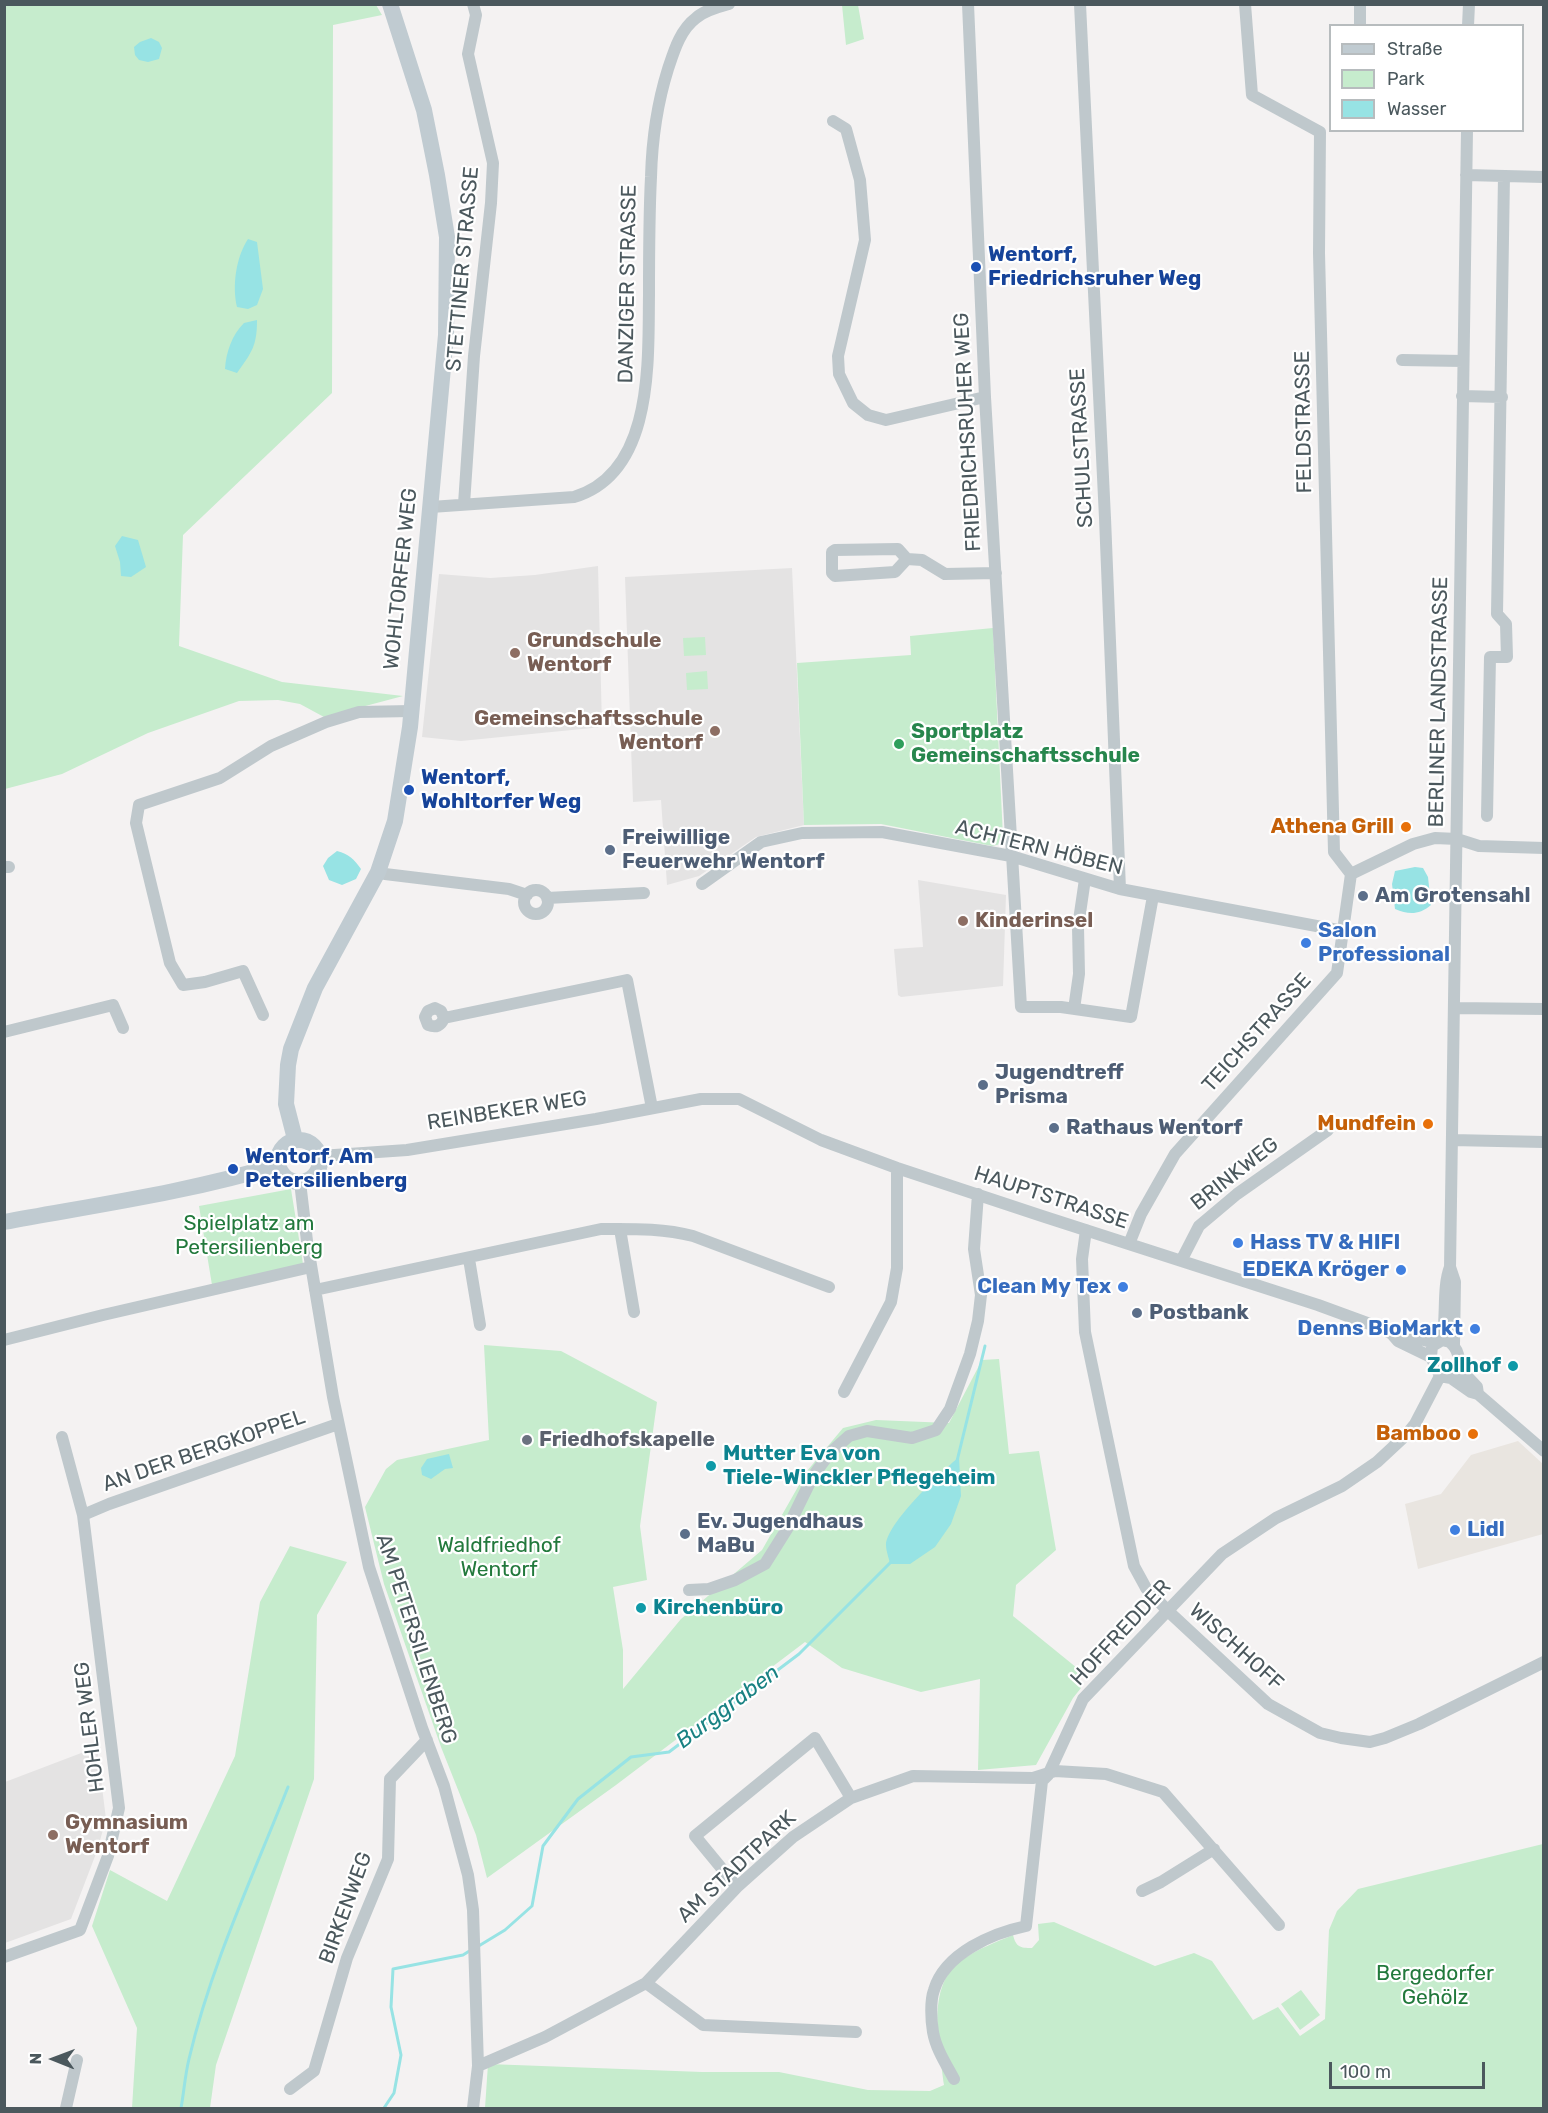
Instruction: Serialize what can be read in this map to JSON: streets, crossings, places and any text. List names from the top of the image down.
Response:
{
  "streets": {
    "main road": ["WOHLTORFER WEG"],
    "street": [
      "STETTINER STRASSE",
      "DANZIGER STRASSE",
      "FELDSTRASSE",
      "FRIEDRICHSRUHER WEG",
      "SCHULSTRASSE",
      "BERLINER LANDSTRASSE",
      "ACHTERN HÖBEN",
      "TEICHSTRASSE",
      "REINBEKER WEG",
      "BRINKWEG",
      "HAUPTSTRASSE",
      "AN DER BERGKOPPEL",
      "HOFFREDDER",
      "AM PETERSILIENBERG",
      "WISCHHOFF",
      "HOHLER WEG",
      "AM STADTPARK",
      "BIRKENWEG"
    ]
  },
  "crossings": [
    ["STETTINER STRASSE", "DANZIGER STRASSE"],
    ["DANZIGER STRASSE", "WOHLTORFER WEG"],
    ["FRIEDRICHSRUHER WEG", "ACHTERN HÖBEN"],
    ["SCHULSTRASSE", "ACHTERN HÖBEN"],
    ["WOHLTORFER WEG", "REINBEKER WEG"],
    ["WOHLTORFER WEG", "AM PETERSILIENBERG"],
    ["BERLINER LANDSTRASSE", "HAUPTSTRASSE"],
    ["ACHTERN HÖBEN", "TEICHSTRASSE"],
    ["TEICHSTRASSE", "HAUPTSTRASSE"],
    ["REINBEKER WEG", "HAUPTSTRASSE"],
    ["REINBEKER WEG", "AM PETERSILIENBERG"],
    ["BRINKWEG", "HAUPTSTRASSE"],
    ["HAUPTSTRASSE", "WISCHHOFF"],
    ["AN DER BERGKOPPEL", "AM PETERSILIENBERG"],
    ["AN DER BERGKOPPEL", "HOHLER WEG"],
    ["HOFFREDDER", "WISCHHOFF"],
    ["HOFFREDDER", "AM STADTPARK"],
    ["AM PETERSILIENBERG", "AM STADTPARK"],
    ["AM PETERSILIENBERG", "BIRKENWEG"]
  ],
  "water": ["Burggraben"],
  "parks": ["Spielplatz am Petersilienberg", "Waldfriedhof Wentorf", "Bergedorfer Gehölz"],
  "places": [
    "Wentorf, Friedrichsruher Weg",
    "Grundschule Wentorf",
    "Gemeinschaftsschule Wentorf",
    "Sportplatz Gemeinschaftsschule",
    "Wentorf, Wohltorfer Weg",
    "Athena Grill",
    "Freiwillige Feuerwehr Wentorf",
    "Am Grotensahl",
    "Kinderinsel",
    "Salon Professional",
    "Jugendtreff Prisma",
    "Mundfein",
    "Rathaus Wentorf",
    "Wentorf, Am Petersilienberg",
    "Hass TV & HIFI",
    "EDEKA Kröger",
    "Clean My Tex",
    "Postbank",
    "Denns BioMarkt",
    "Zollhof",
    "Bamboo",
    "Friedhofskapelle",
    "Mutter Eva von Tiele-Winckler Pflegeheim",
    "Lidl",
    "Ev. Jugendhaus MaBu",
    "Kirchenbüro",
    "Gymnasium Wentorf"
  ],
  "legend": ["Straße", "Park", "Wasser"],
  "scale_bar": "100 m",
  "north": "left"
}
